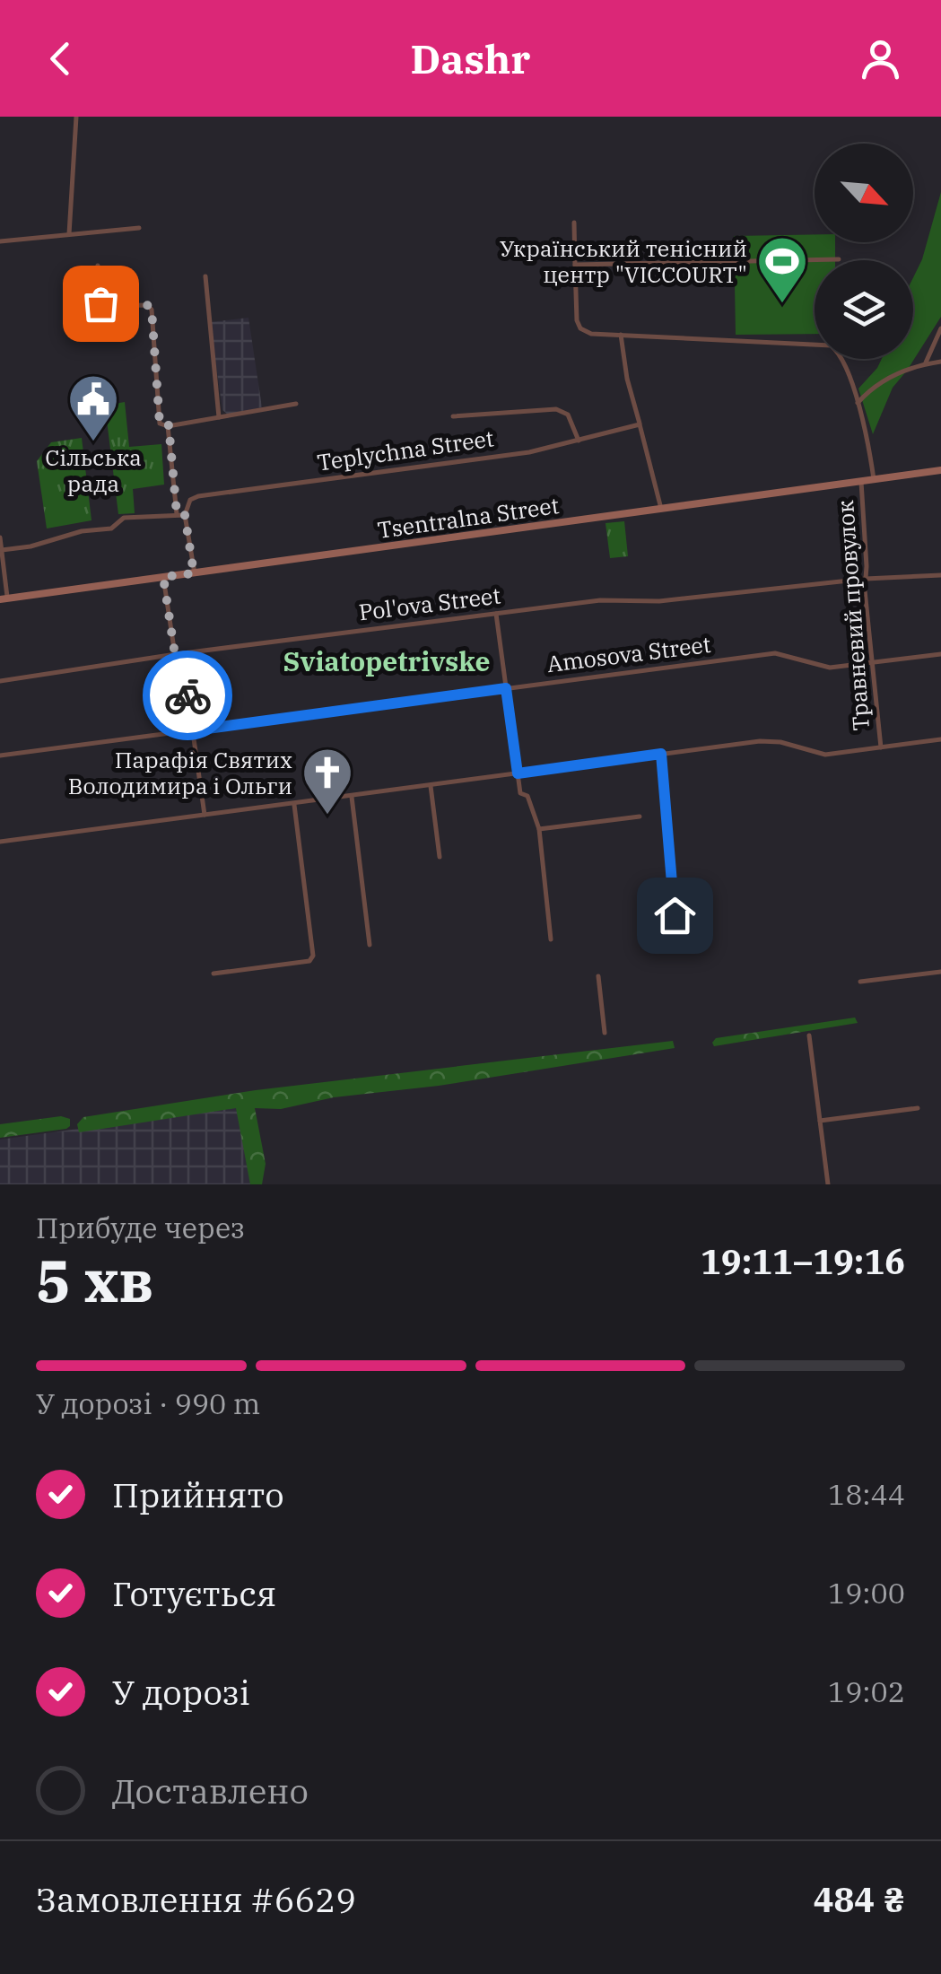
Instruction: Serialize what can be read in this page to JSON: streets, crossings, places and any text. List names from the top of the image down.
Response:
{
  "streets": {
    "main road": ["Tsentralna Street"],
    "street": [
      "Teplychna Street",
      "Pol'ova Street",
      "Травневий провулок",
      "Amosova Street"
    ]
  },
  "crossings": [
    ["Tsentralna Street", "Травневий провулок"],
    ["Pol'ova Street", "Травневий провулок"],
    ["Травневий провулок", "Amosova Street"]
  ],
  "districts": ["Sviatopetrivske"],
  "places": {
    "sports": ["Український тенісний центр \"VICCOURT\""],
    "public building": ["Сільська рада"],
    "church": ["Парафія Святих Володимира і Ольги"]
  },
  "north": "bottom right",
  "page": {
    "header": "Dashr",
    "heading": ["5 хв", "Прибуде через", "19:11–19:16"],
    "panel": ["Замовлення #6629", "484 ₴"],
    "bar": "У дорозі · 990 m",
    "list": [
      ["Прийнято", "18:44"],
      ["Готується", "19:00"],
      ["У дорозі", "19:02"],
      "Доставлено"
    ]
  }
}
